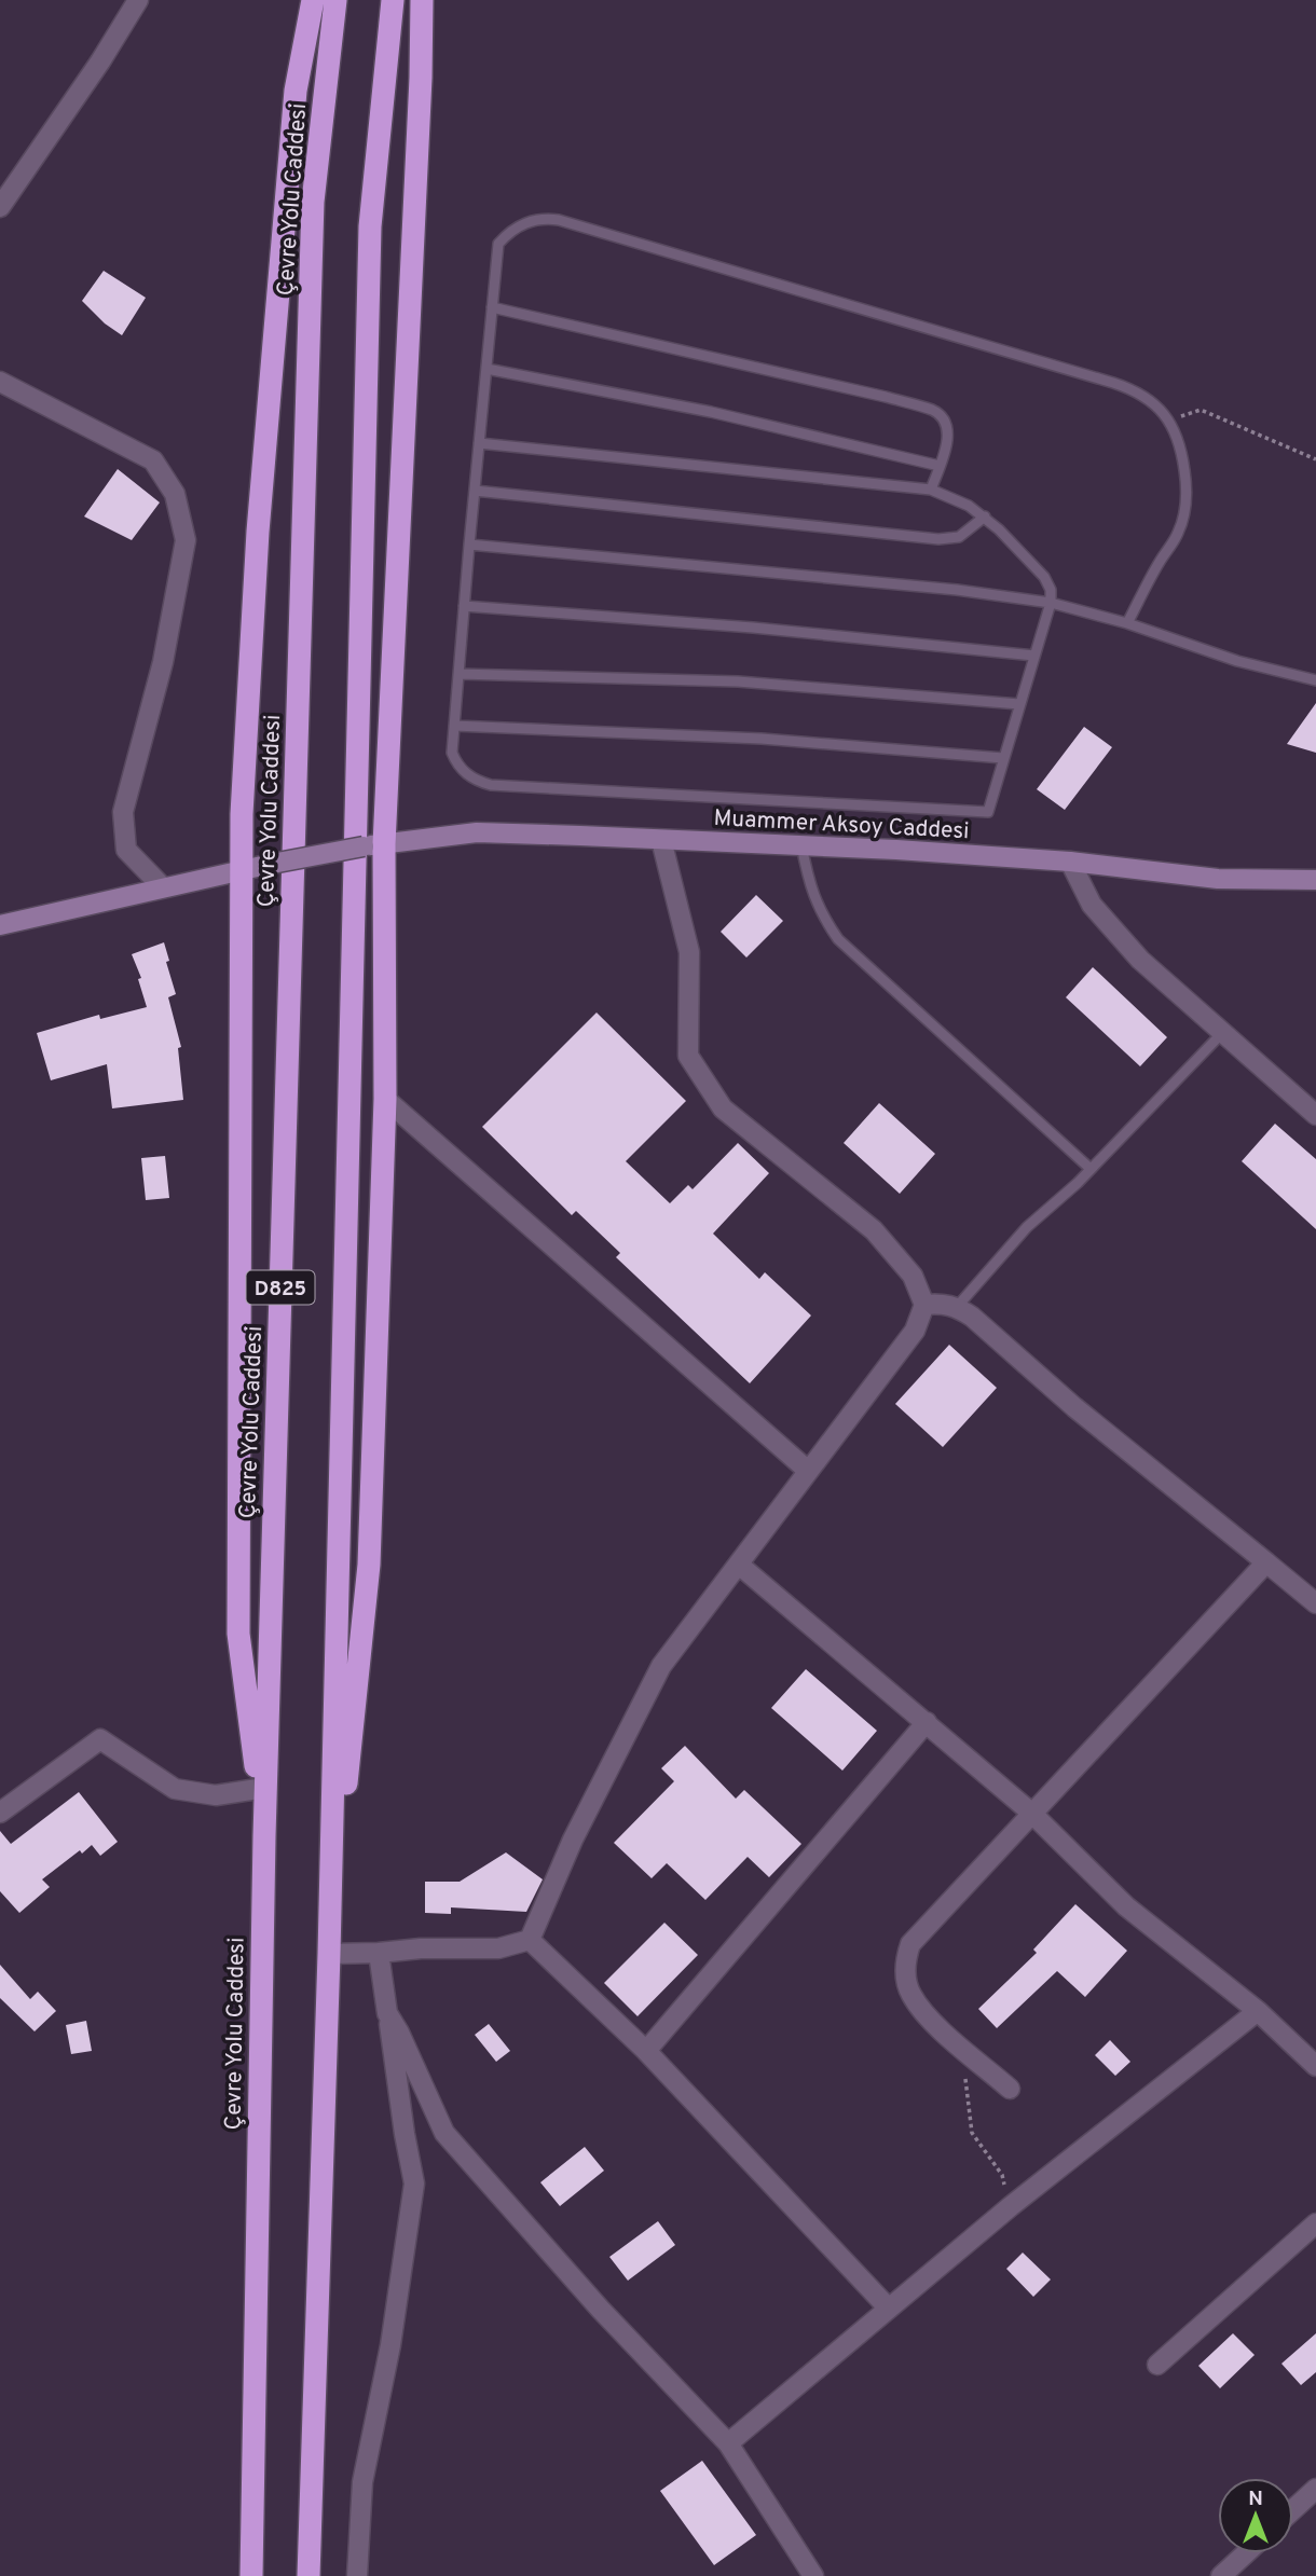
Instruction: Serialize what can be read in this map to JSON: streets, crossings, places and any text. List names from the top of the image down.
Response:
{
  "streets": {
    "highway": ["Çevre Yolu Caddesi", "D825"],
    "street": ["Muammer Aksoy Caddesi"]
  },
  "north": "top"
}
